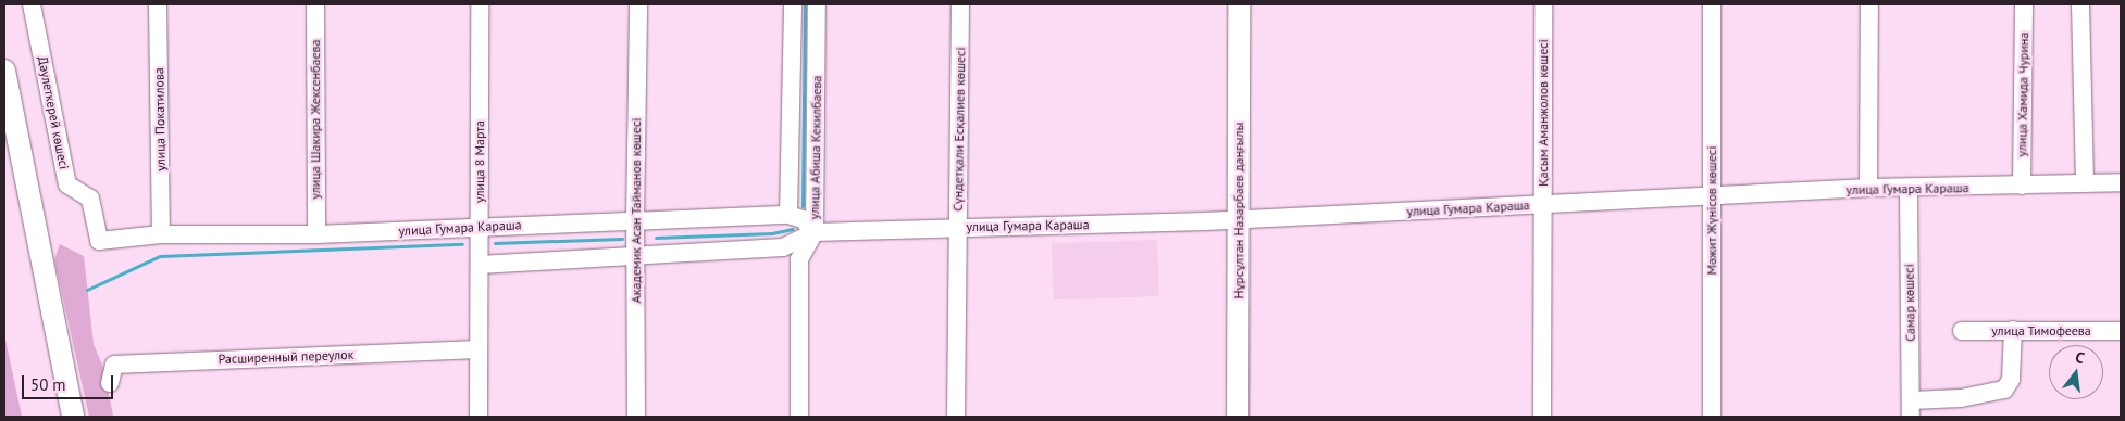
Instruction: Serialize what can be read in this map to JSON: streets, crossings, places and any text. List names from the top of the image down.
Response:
{
  "streets": {
    "main road": ["Нұрсұлтан Назарбаев даңғылы"],
    "street": [
      "улица Хамида Чурина",
      "Дәулеткерей көшесі",
      "Қасым Аманжолов көшесі",
      "улица Покатилова",
      "улица Шакира Жексенбаева",
      "Сүндетқали Есқалиев көшесі",
      "улица Абиша Кекилбаева",
      "улица 8 Марта",
      "улица Гумара Караша",
      "Академик Асан Тайманов көшесі",
      "Мәжит Жүнісов көшесі",
      "Самар көшесі",
      "улица Тимофеева",
      "Расширенный переулок"
    ]
  },
  "crossings": [
    ["улица Хамида Чурина", "улица Гумара Караша"],
    ["Дәулеткерей көшесі", "улица Гумара Караша"],
    ["Қасым Аманжолов көшесі", "улица Гумара Караша"],
    ["улица Покатилова", "улица Гумара Караша"],
    ["улица Шакира Жексенбаева", "улица Гумара Караша"],
    ["Сүндетқали Есқалиев көшесі", "улица Гумара Караша"],
    ["улица Абиша Кекилбаева", "улица Гумара Караша"],
    ["улица 8 Марта", "улица Гумара Караша"],
    ["улица 8 Марта", "Расширенный переулок"],
    ["улица Гумара Караша", "Академик Асан Тайманов көшесі"],
    ["улица Гумара Караша", "Нұрсұлтан Назарбаев даңғылы"],
    ["улица Гумара Караша", "Мәжит Жүнісов көшесі"],
    ["улица Гумара Караша", "Самар көшесі"]
  ],
  "scale_bar": "50 m",
  "north": "top"
}
